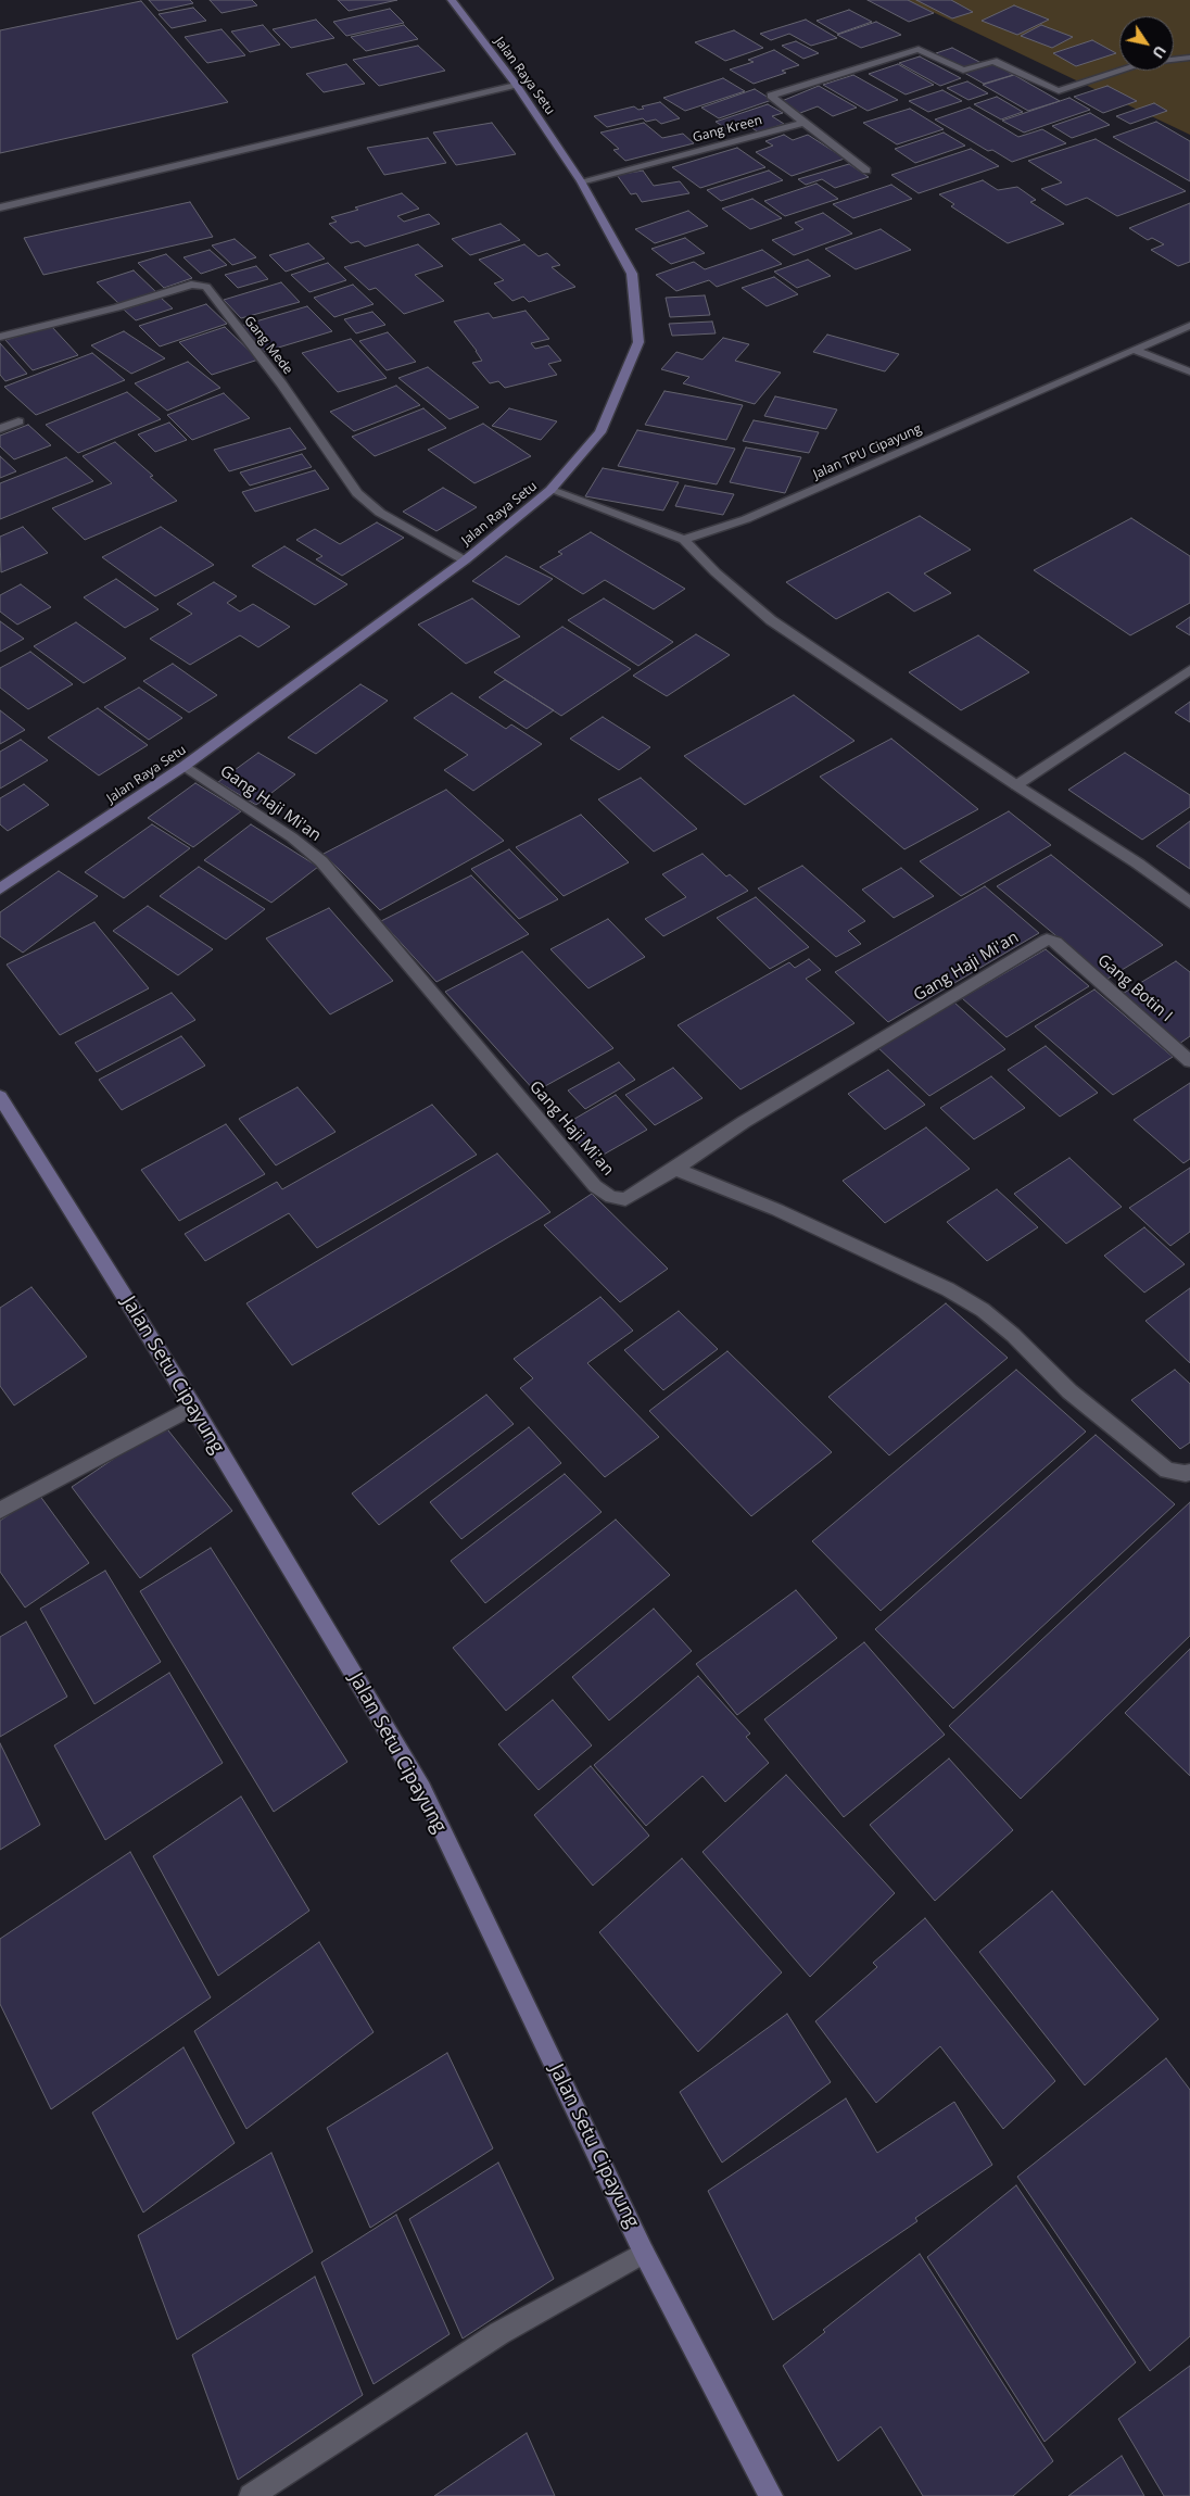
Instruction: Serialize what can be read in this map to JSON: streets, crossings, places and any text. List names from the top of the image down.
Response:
{
  "streets": {
    "street": [
      "Jalan Raya Setu",
      "Gang Kreen",
      "Gang Mede",
      "Jalan TPU Cipayung",
      "Gang Haji Mi'an",
      "Gang Botin I",
      "Jalan Setu Cipayung"
    ]
  },
  "crossings": [
    ["Jalan Raya Setu", "Gang Kreen"],
    ["Jalan Raya Setu", "Gang Mede"],
    ["Jalan Raya Setu", "Gang Haji Mi'an"],
    ["Gang Haji Mi'an", "Gang Botin I"]
  ],
  "north": "bottom right"
}
